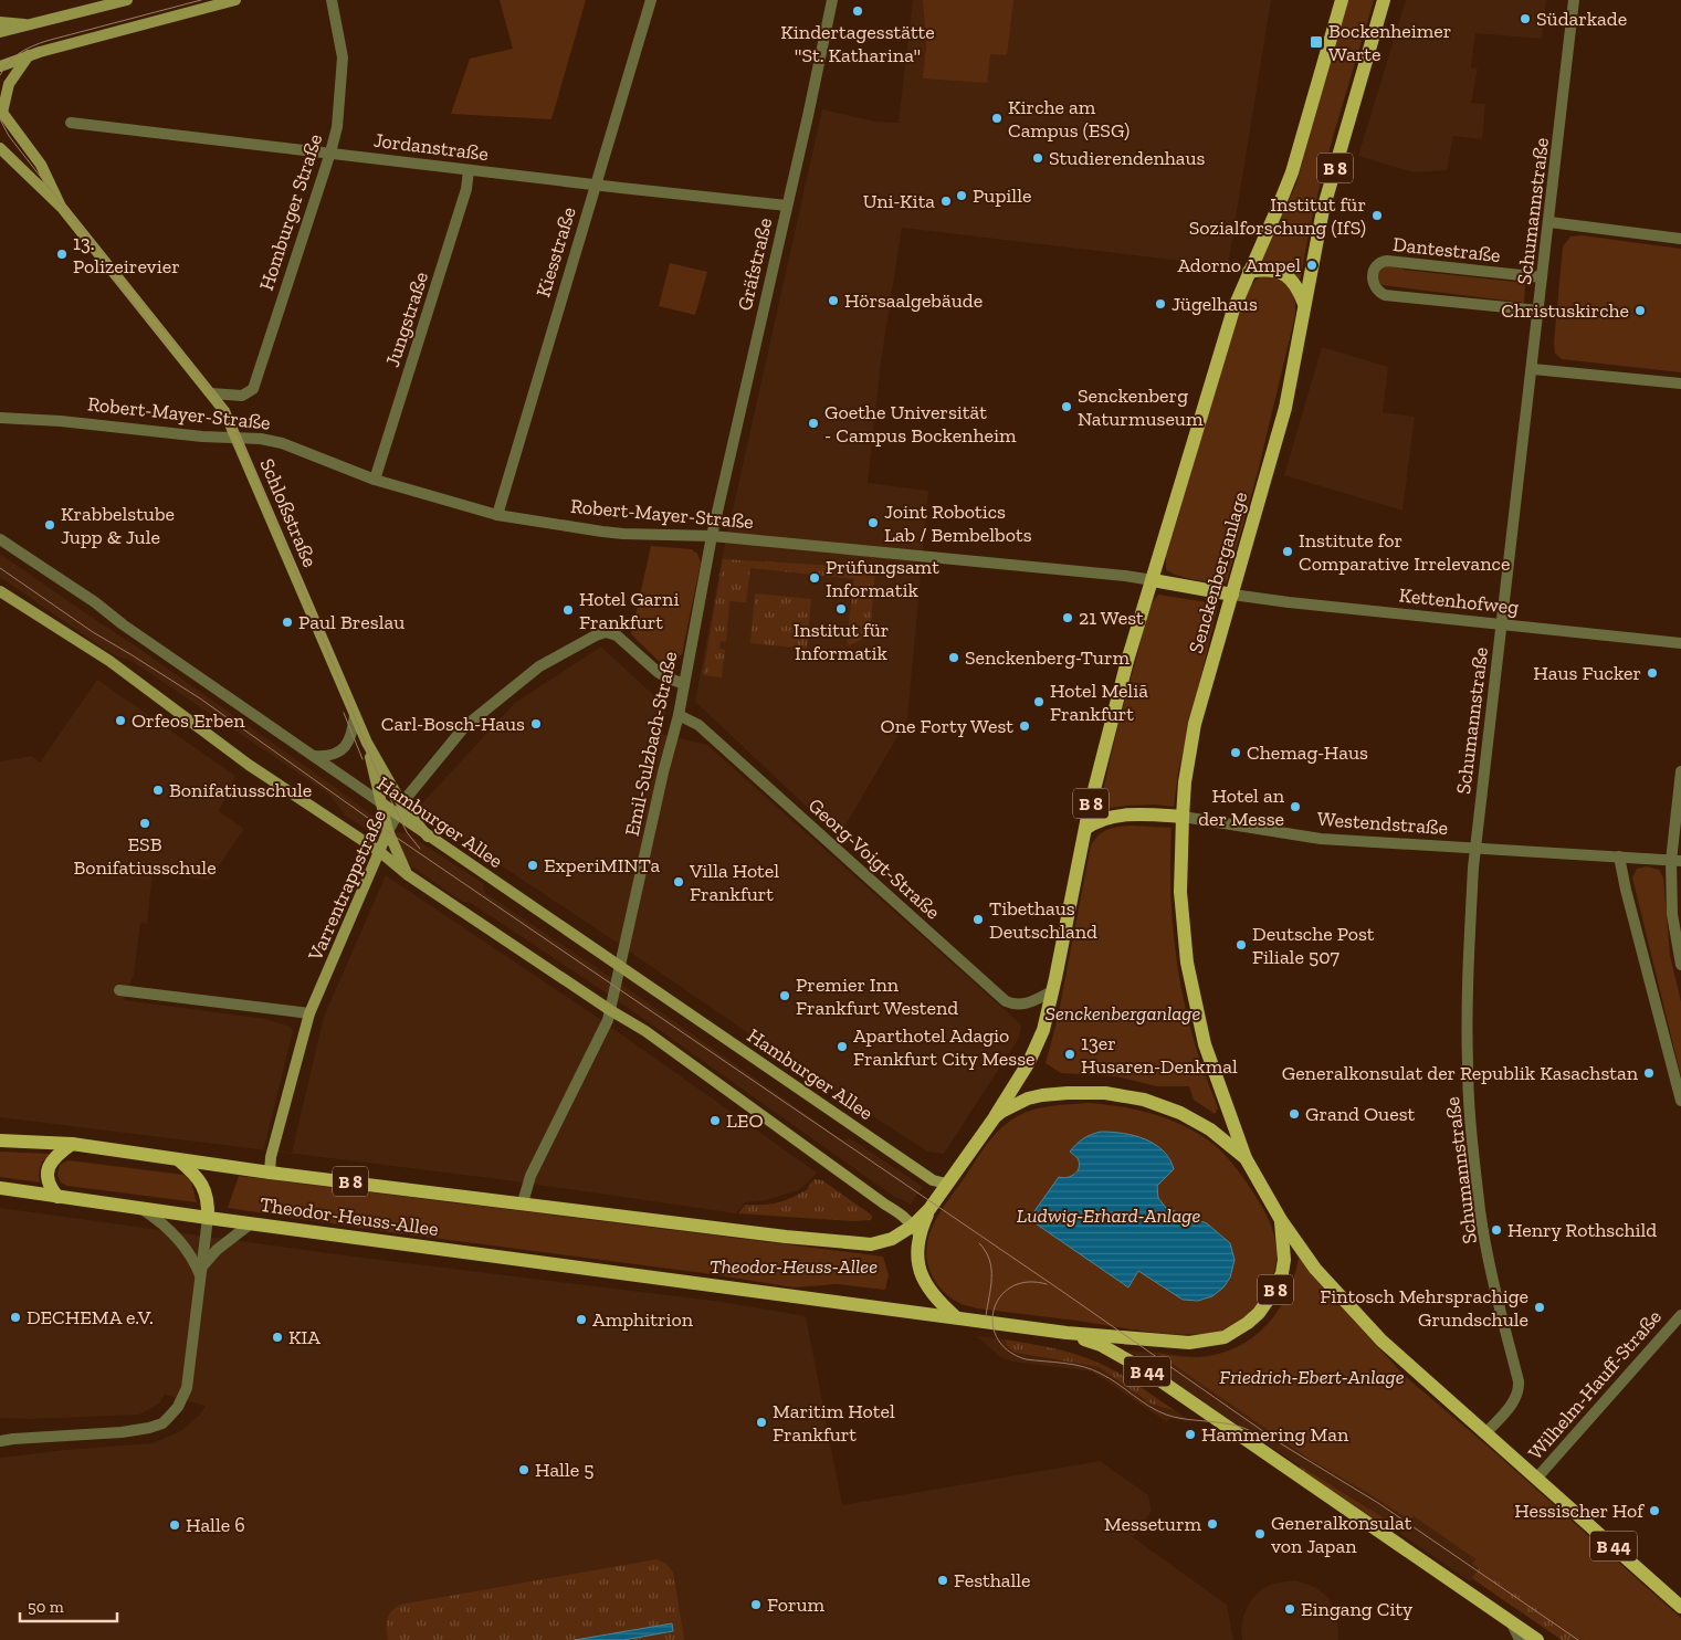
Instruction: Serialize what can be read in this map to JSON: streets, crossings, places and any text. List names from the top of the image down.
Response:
{
  "streets": {
    "main road": [
      "B 8",
      "Robert-Mayer-Straße",
      "Senckenberganlage",
      "Westendstraße",
      "Theodor-Heuss-Allee",
      "B 44"
    ],
    "street": [
      "Jordanstraße",
      "Schumannstraße",
      "Homburger Straße",
      "Dantestraße",
      "Kiesstraße",
      "Gräfstraße",
      "Jungstraße",
      "Schloßstraße",
      "Kettenhofweg",
      "Emil-Sulzbach-Straße",
      "Hamburger Allee",
      "Georg-Voigt-Straße",
      "Varrentrappstraße",
      "Wilhelm-Hauff-Straße"
    ]
  },
  "crossings": [
    ["Jordanstraße", "Homburger Straße"],
    ["Jordanstraße", "Kiesstraße"],
    ["Jordanstraße", "Gräfstraße"],
    ["Jordanstraße", "Jungstraße"],
    ["B 8", "Robert-Mayer-Straße"],
    ["B 8", "Senckenberganlage"],
    ["B 8", "Hamburger Allee"],
    ["B 8", "Westendstraße"],
    ["B 8", "Georg-Voigt-Straße"],
    ["B 8", "Theodor-Heuss-Allee"],
    ["B 8", "B 44"],
    ["Schumannstraße", "Dantestraße"],
    ["Schumannstraße", "Kettenhofweg"],
    ["Schumannstraße", "Westendstraße"],
    ["Schumannstraße", "B 44"],
    ["Homburger Straße", "Schloßstraße"],
    ["Kiesstraße", "Robert-Mayer-Straße"],
    ["Gräfstraße", "Robert-Mayer-Straße"],
    ["Gräfstraße", "Emil-Sulzbach-Straße"],
    ["Jungstraße", "Robert-Mayer-Straße"],
    ["Robert-Mayer-Straße", "Schloßstraße"],
    ["Robert-Mayer-Straße", "Senckenberganlage"],
    ["Robert-Mayer-Straße", "Kettenhofweg"],
    ["Robert-Mayer-Straße", "Emil-Sulzbach-Straße"],
    ["Schloßstraße", "Hamburger Allee"],
    ["Schloßstraße", "Varrentrappstraße"],
    ["Senckenberganlage", "Kettenhofweg"],
    ["Senckenberganlage", "Westendstraße"],
    ["Emil-Sulzbach-Straße", "Hamburger Allee"],
    ["Emil-Sulzbach-Straße", "Georg-Voigt-Straße"],
    ["Emil-Sulzbach-Straße", "Varrentrappstraße"],
    ["Emil-Sulzbach-Straße", "Theodor-Heuss-Allee"],
    ["Hamburger Allee", "Varrentrappstraße"],
    ["Varrentrappstraße", "Theodor-Heuss-Allee"],
    ["B 44", "Wilhelm-Hauff-Straße"]
  ],
  "parks": [
    "Senckenberganlage",
    "Ludwig-Erhard-Anlage",
    "Theodor-Heuss-Allee",
    "Friedrich-Ebert-Anlage"
  ],
  "places": {
    "other": [
      "Kindertagesstätte \"St. Katharina\"",
      "Südarkade",
      "Kirche am Campus (ESG)",
      "Studierendenhaus",
      "Pupille",
      "Uni-Kita",
      "Institut für Sozialforschung (IfS)",
      "13. Polizeirevier",
      "Adorno Ampel",
      "Hörsaalgebäude",
      "Jügelhaus",
      "Christuskirche",
      "Senckenberg Naturmuseum",
      "Goethe Universität - Campus Bockenheim",
      "Joint Robotics Lab / Bembelbots",
      "Krabbelstube Jupp & Jule",
      "Institute for Comparative Irrelevance",
      "Prüfungsamt Informatik",
      "Institut für Informatik",
      "Hotel Garni Frankfurt",
      "21 West",
      "Paul Breslau",
      "Senckenberg-Turm",
      "Haus Fucker",
      "Hotel Meliã Frankfurt",
      "Orfeos Erben",
      "Carl-Bosch-Haus",
      "One Forty West",
      "Chemag-Haus",
      "Bonifatiusschule",
      "Hotel an der Messe",
      "ESB Bonifatiusschule",
      "ExperiMINTa",
      "Villa Hotel Frankfurt",
      "Tibethaus Deutschland",
      "Deutsche Post Filiale 507",
      "Premier Inn Frankfurt Westend",
      "Aparthotel Adagio Frankfurt City Messe",
      "13er Husaren-Denkmal",
      "Generalkonsulat der Republik Kasachstan",
      "Grand Ouest",
      "LEO",
      "Henry Rothschild",
      "Fintosch Mehrsprachige Grundschule",
      "DECHEMA e.V.",
      "Amphitrion",
      "KIA",
      "Maritim Hotel Frankfurt",
      "Hammering Man",
      "Halle 5",
      "Hessischer Hof",
      "Messeturm",
      "Halle 6",
      "Generalkonsulat von Japan",
      "Festhalle",
      "Forum",
      "Eingang City"
    ],
    "transit": ["Bockenheimer Warte"]
  },
  "scale_bar": "50 m"
}
